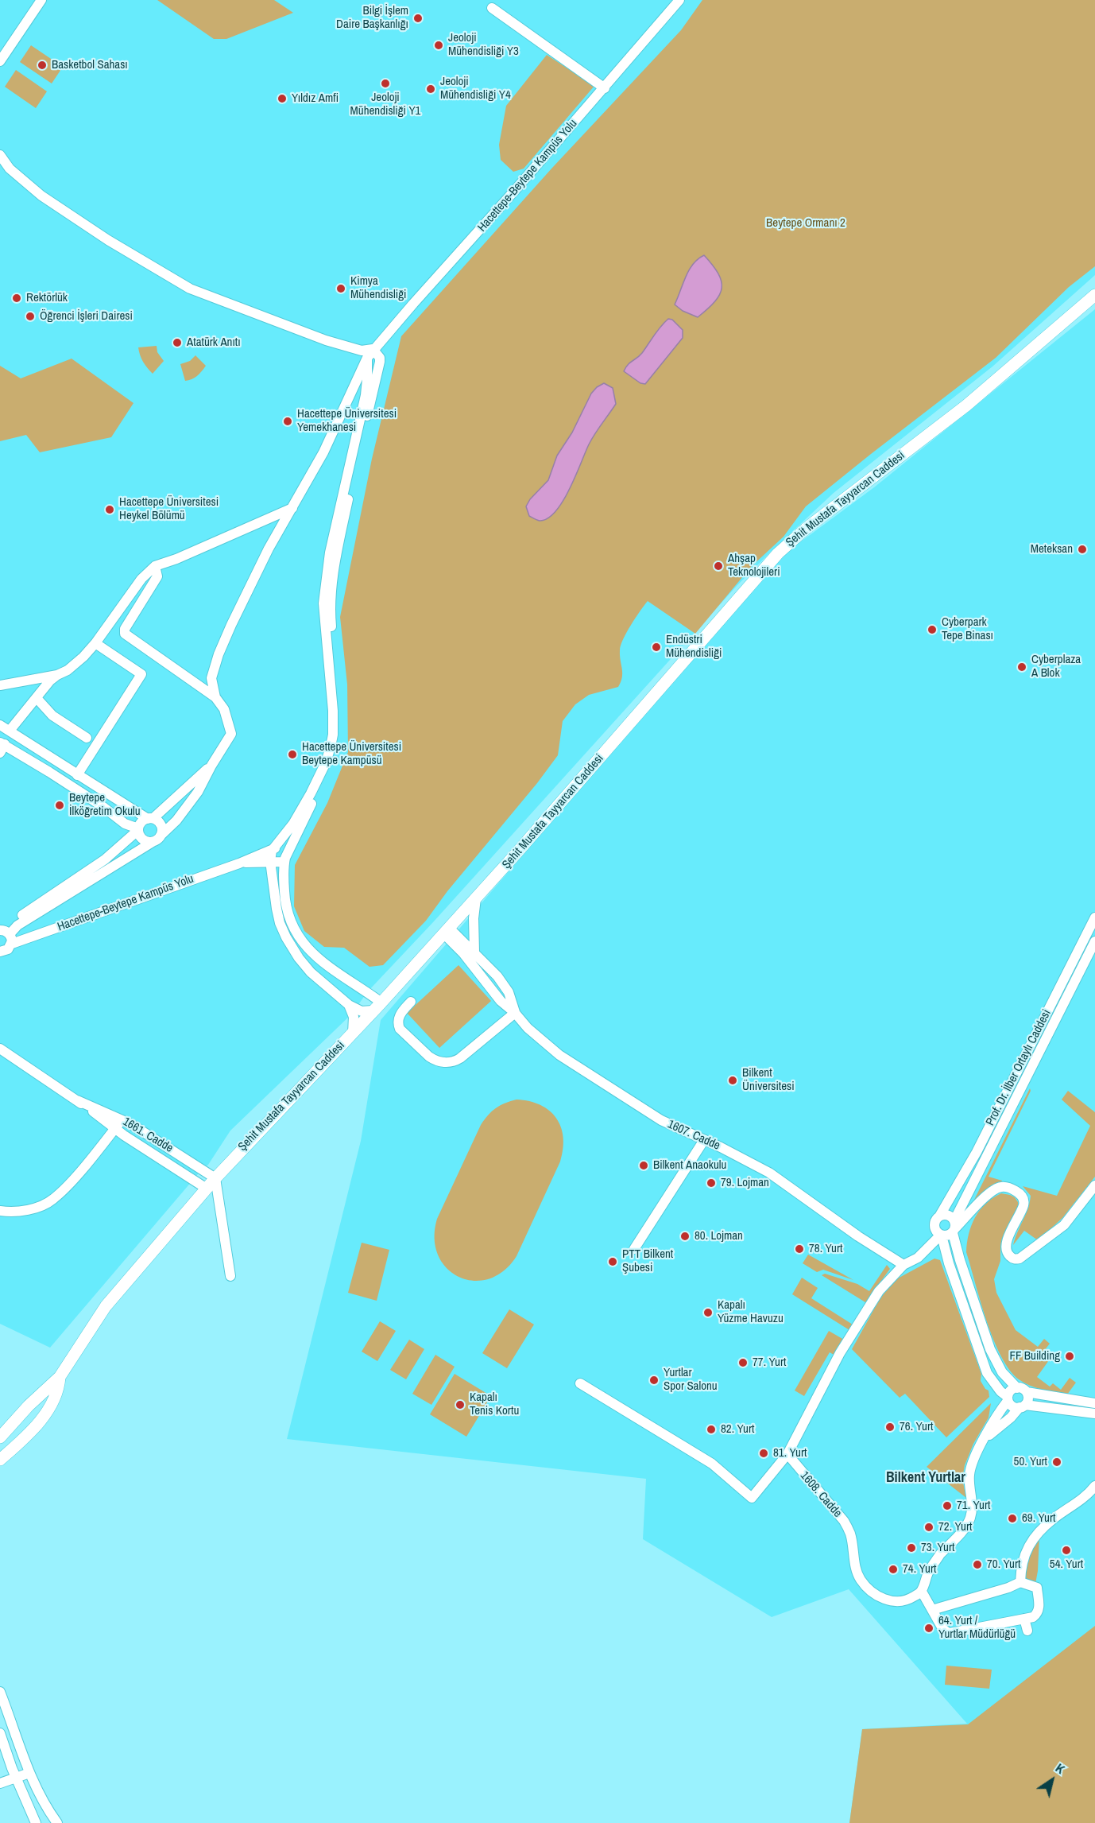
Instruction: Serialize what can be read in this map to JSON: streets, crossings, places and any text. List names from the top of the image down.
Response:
{
  "streets": {
    "main road": ["Şehit Mustafa Tayyarcan Caddesi"],
    "street": [
      "Hacettepe-Beytepe Kampüs Yolu",
      "Prof. Dr. İlber Ortaylı Caddesi",
      "1661. Cadde",
      "1607. Cadde",
      "1608. Cadde"
    ]
  },
  "crossings": [
    ["Şehit Mustafa Tayyarcan Caddesi", "1661. Cadde"],
    ["Şehit Mustafa Tayyarcan Caddesi", "1607. Cadde"]
  ],
  "districts": ["Bilkent Yurtlar"],
  "parks": ["Beytepe Ormanı 2"],
  "places": [
    "Bilgi İşlem Daire Başkanlığı",
    "Jeoloji Mühendisliği Y3",
    "Basketbol Sahası",
    "Jeoloji Mühendisliği Y1",
    "Jeoloji Mühendisliği Y4",
    "Yıldız Amfi",
    "Kimya Mühendisliği",
    "Rektörlük",
    "Öğrenci İşleri Dairesi",
    "Atatürk Anıtı",
    "Hacettepe Üniversitesi Yemekhanesi",
    "Hacettepe Üniversitesi Heykel Bölümü",
    "Meteksan",
    "Ahşap Teknolojileri",
    "Cyberpark Tepe Binası",
    "Endüstri Mühendisliği",
    "Cyberplaza A Blok",
    "Hacettepe Üniversitesi Beytepe Kampüsü",
    "Beytepe İlköğretim Okulu",
    "Bilkent Üniversitesi",
    "Bilkent Anaokulu",
    "79. Lojman",
    "80. Lojman",
    "78. Yurt",
    "PTT Bilkent Şubesi",
    "Kapalı Yüzme Havuzu",
    "FF Building",
    "77. Yurt",
    "Yurtlar Spor Salonu",
    "Kapalı Tenis Kortu",
    "76. Yurt",
    "82. Yurt",
    "81. Yurt",
    "50. Yurt",
    "71. Yurt",
    "69. Yurt",
    "72. Yurt",
    "73. Yurt",
    "54. Yurt",
    "70. Yurt",
    "74. Yurt",
    "64. Yurt / Yurtlar Müdürlüğü"
  ],
  "north": "top right"
}
